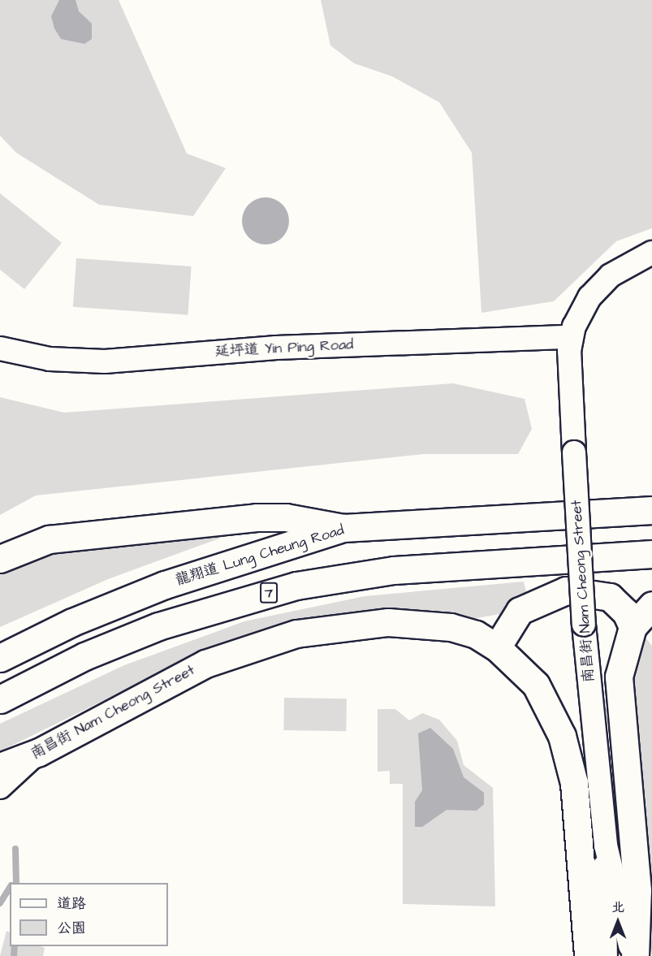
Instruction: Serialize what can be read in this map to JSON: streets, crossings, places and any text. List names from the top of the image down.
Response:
{
  "streets": {
    "main road": ["龍翔道 Lung Cheung Road", "南昌街 Nam Cheong Street", "7"],
    "street": ["延坪道 Yin Ping Road"]
  },
  "crossings": [
    ["延坪道 Yin Ping Road", "南昌街 Nam Cheong Street"]
  ],
  "legend": ["道路", "公園"],
  "north": "top"
}
